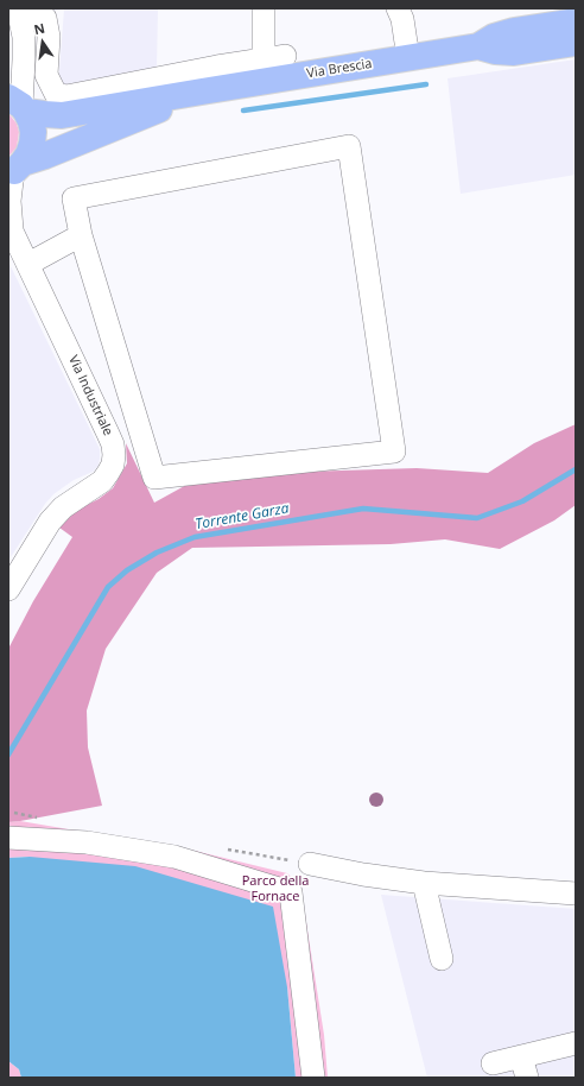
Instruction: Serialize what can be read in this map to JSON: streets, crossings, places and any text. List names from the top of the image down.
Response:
{
  "streets": {
    "main road": ["Via Brescia"],
    "street": ["Via Industriale"]
  },
  "crossings": [
    ["Via Brescia", "Via Industriale"]
  ],
  "water": ["Torrente Garza"],
  "parks": ["Parco della Fornace"],
  "north": "top"
}
